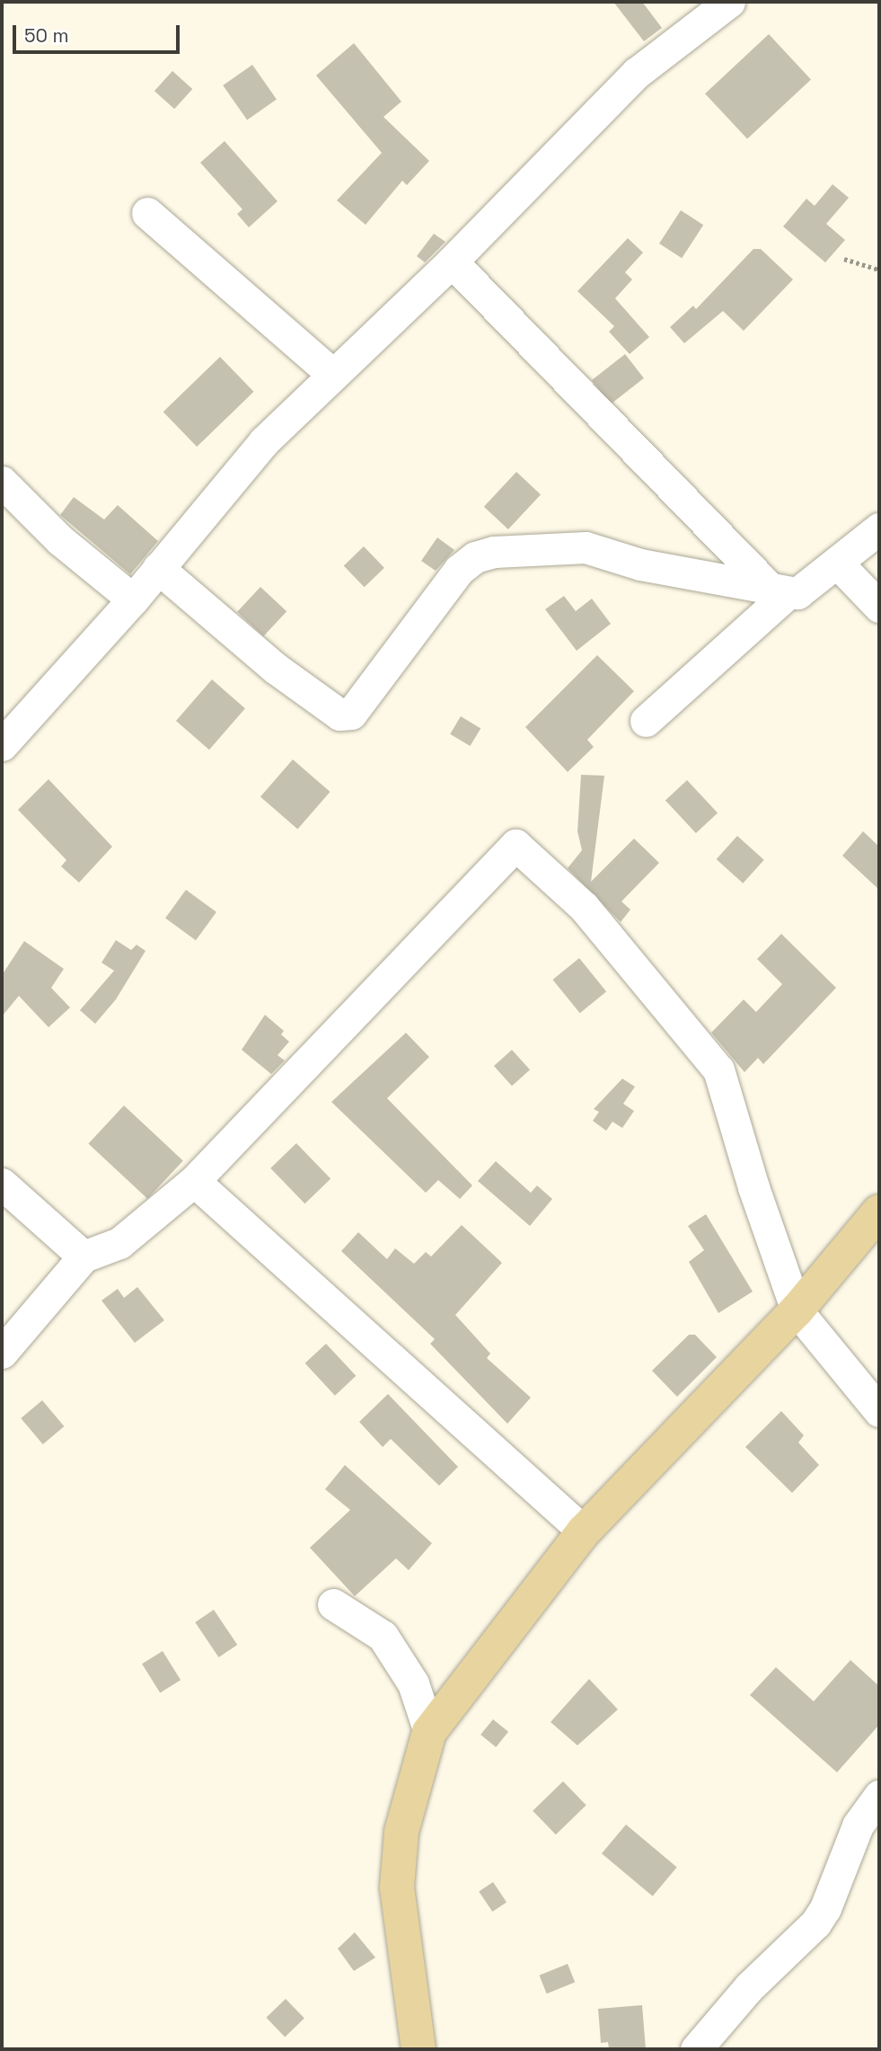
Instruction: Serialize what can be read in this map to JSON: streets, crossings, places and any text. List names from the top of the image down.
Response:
{
  "scale_bar": "50 m"
}
